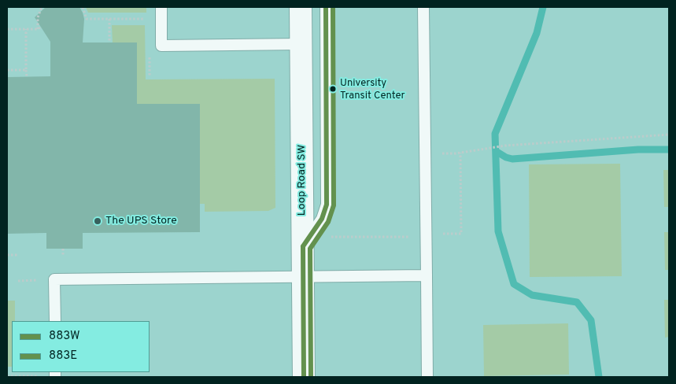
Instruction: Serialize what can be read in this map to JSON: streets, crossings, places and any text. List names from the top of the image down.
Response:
{
  "streets": {
    "street": ["Loop Road SW"]
  },
  "places": ["University Transit Center", "The UPS Store"],
  "lines": ["transit line 883W", "transit line 883E"],
  "legend": ["883W", "883E"]
}
